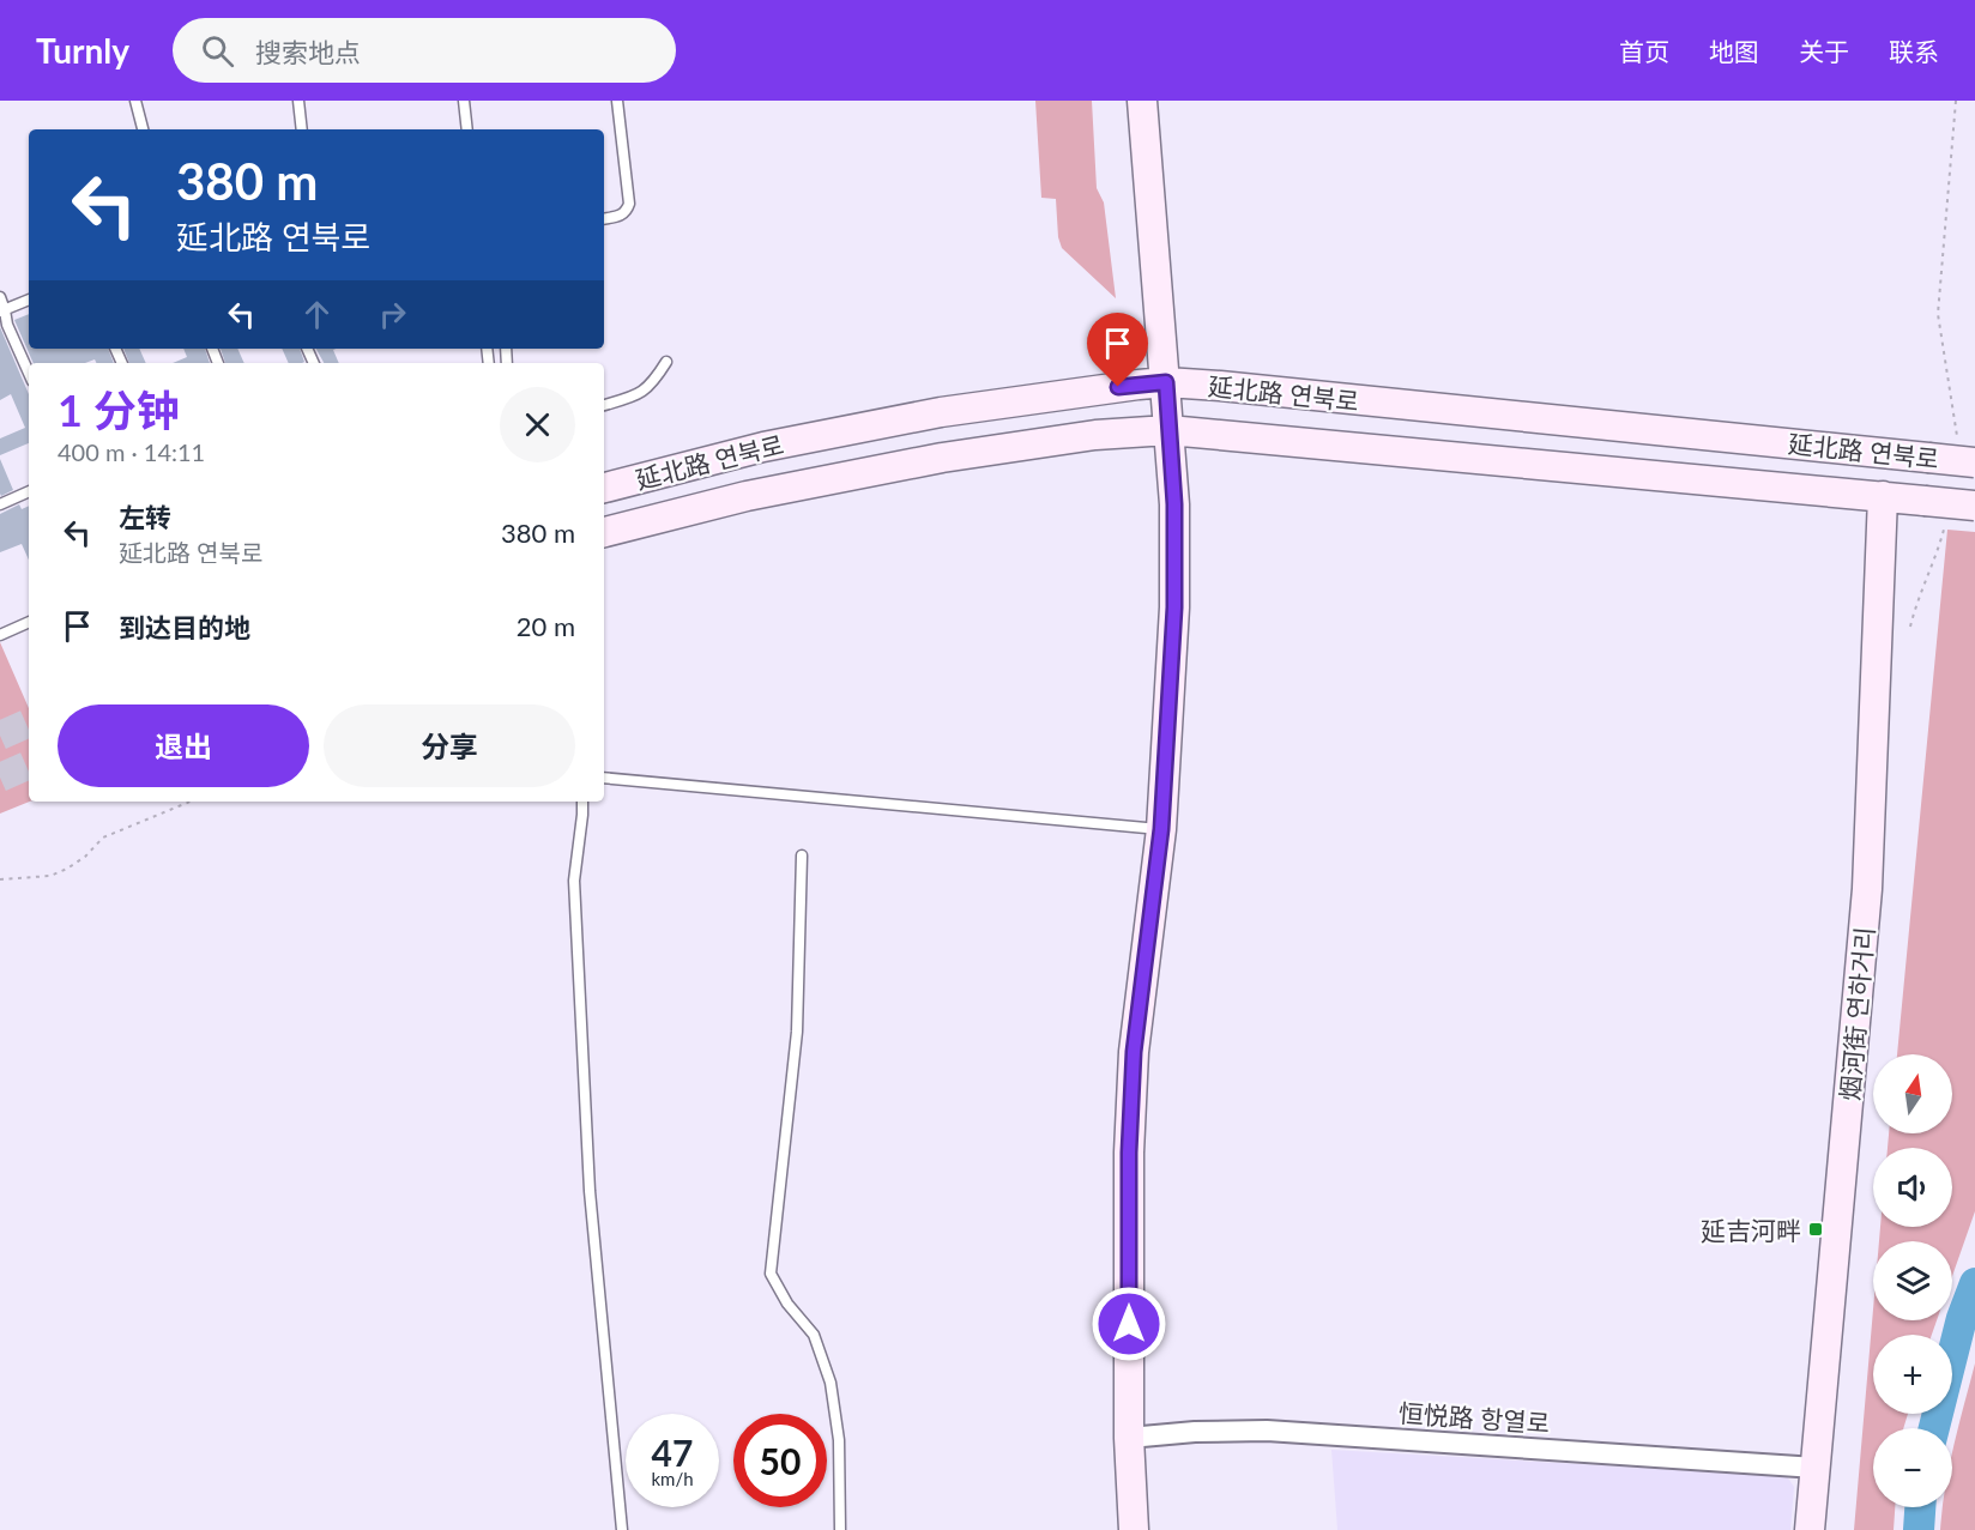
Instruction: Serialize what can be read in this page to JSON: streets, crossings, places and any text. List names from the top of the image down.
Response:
{
  "streets": {
    "main road": ["延北路 연북로", "烟河街 연하거리"],
    "street": ["恒悦路 항열로"]
  },
  "crossings": [
    ["延北路 연북로", "烟河街 연하거리"],
    ["烟河街 연하거리", "恒悦路 항열로"]
  ],
  "places": {
    "transit": ["延吉河畔"]
  },
  "north": "top",
  "page": {
    "header": "Turnly",
    "search": "搜索地点",
    "nav": [
      "首页",
      "地图",
      "关于",
      "联系"
    ],
    "turn": ["380 m", "延北路 연북로"],
    "heading": ["1 分钟", "400 m · 14:11"],
    "list": [
      {
        "name": "左转",
        "note": "延北路 연북로",
        "value": "380 m"
      },
      {
        "name": "到达目的地",
        "value": "20 m"
      }
    ],
    "buttons": ["退出", "分享"],
    "map_buttons": ["+", "−"],
    "speed": "47 km/h",
    "limit": "50"
  }
}
